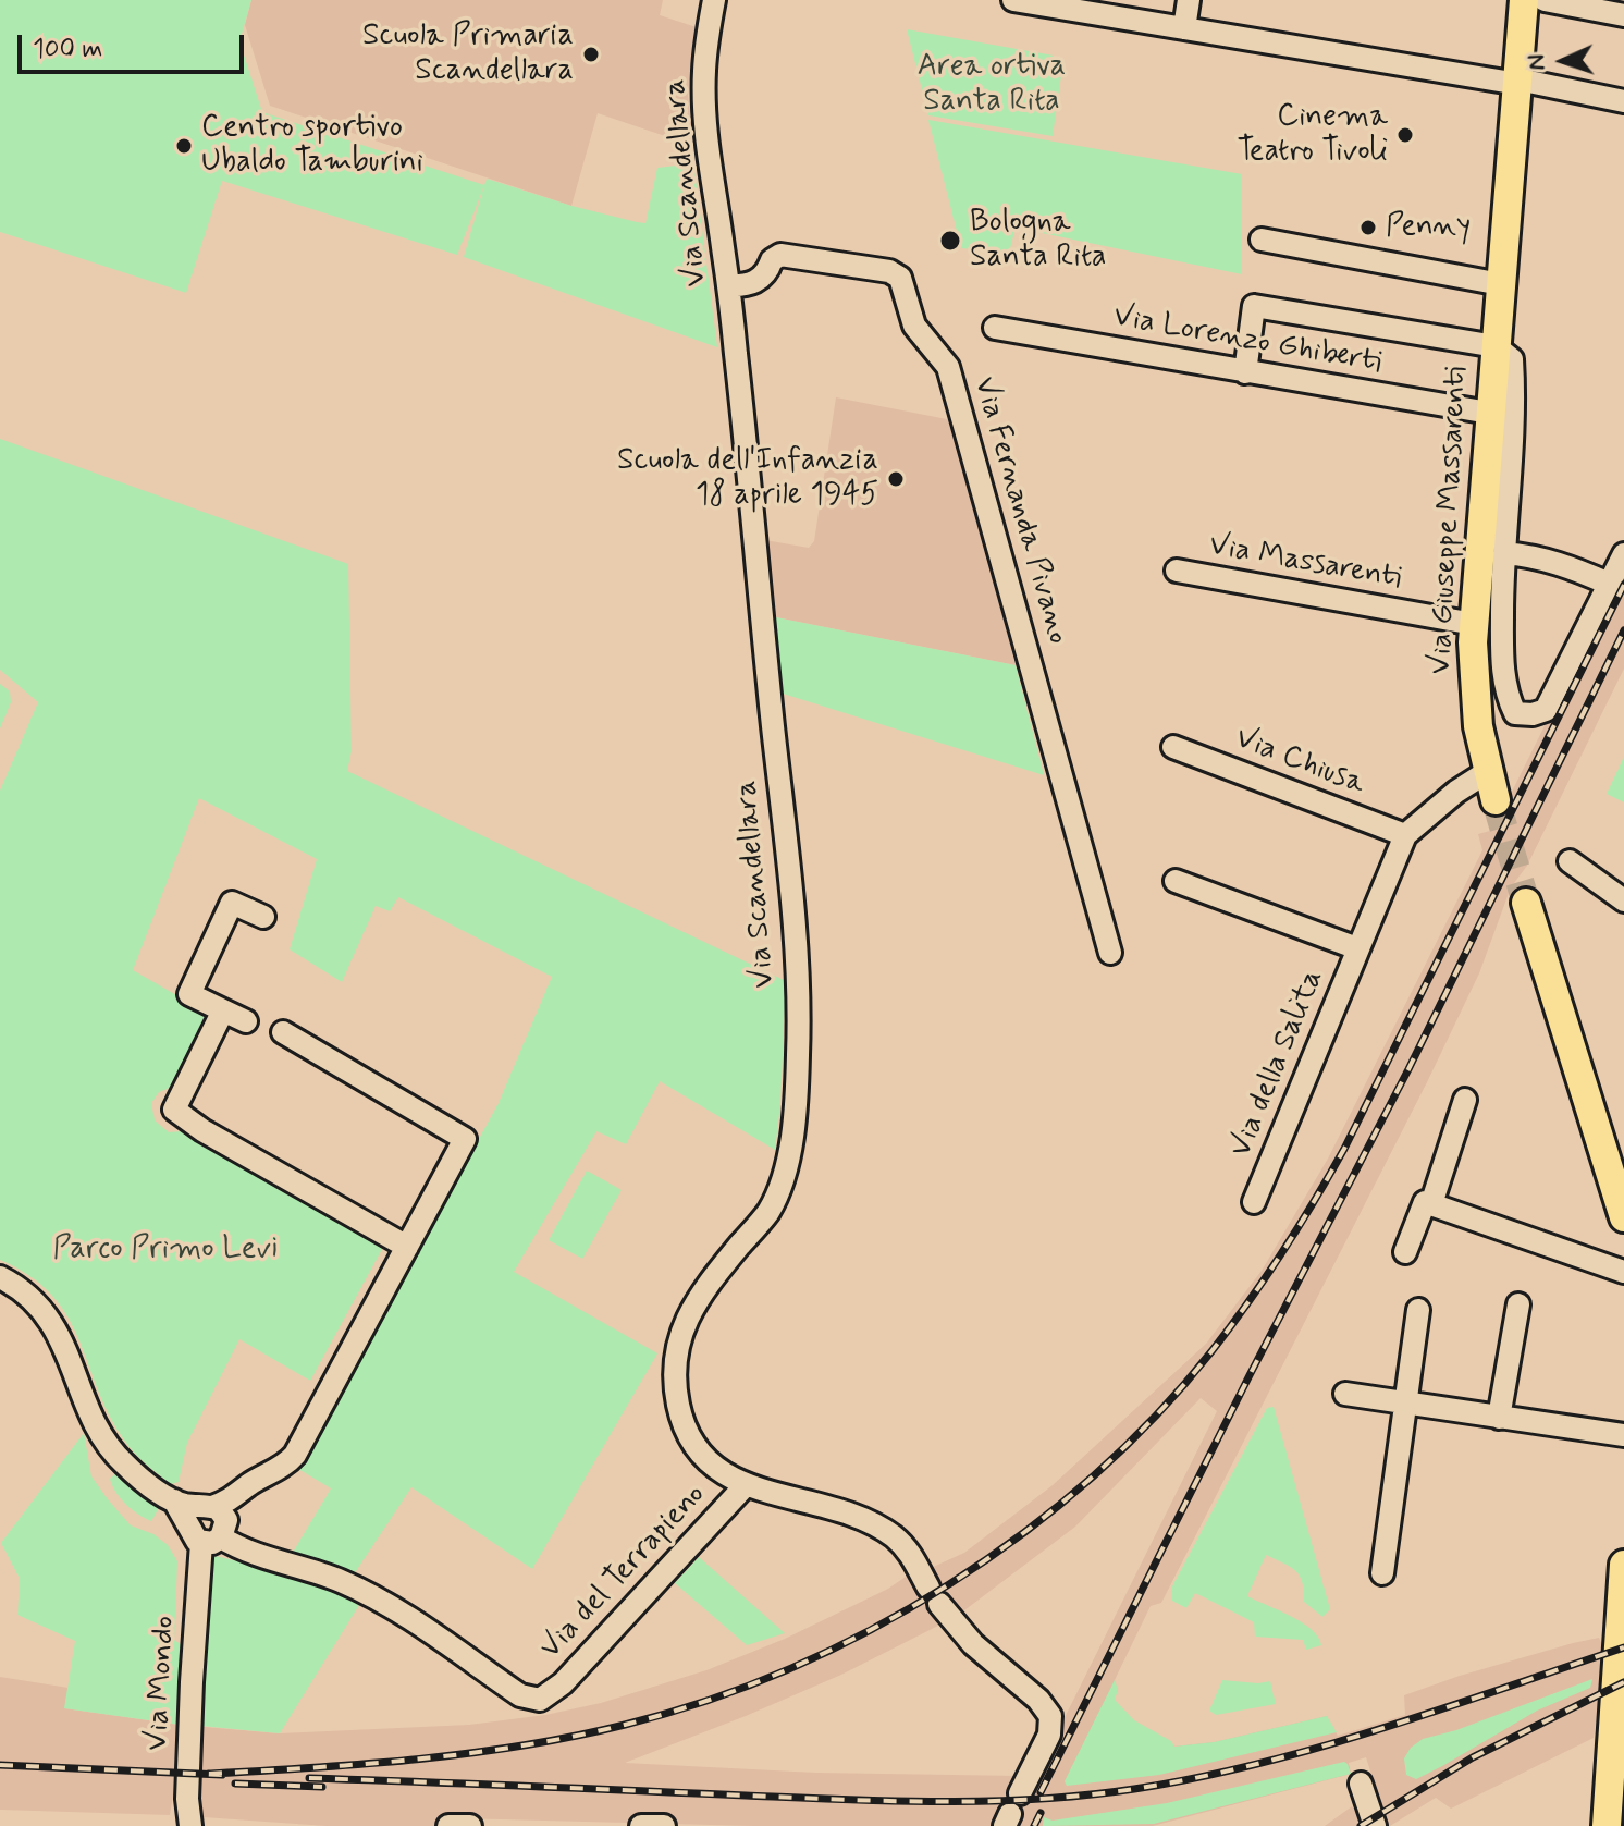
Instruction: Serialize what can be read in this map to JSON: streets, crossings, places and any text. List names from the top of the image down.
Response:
{
  "streets": {
    "main road": ["Via Giuseppe Massarenti"],
    "street": [
      "Via Scandellara",
      "Via Lorenzo Ghiberti",
      "Via Fernanda Pivano",
      "Via Massarenti",
      "Via Chiusa",
      "Via della Salita",
      "Via del Terrapieno",
      "Via Mondo"
    ]
  },
  "crossings": [
    ["Via Scandellara", "Via Fernanda Pivano"],
    ["Via Scandellara", "Via del Terrapieno"],
    ["Via Lorenzo Ghiberti", "Via Giuseppe Massarenti"],
    ["Via Giuseppe Massarenti", "Via Massarenti"],
    ["Via Giuseppe Massarenti", "Via della Salita"],
    ["Via Chiusa", "Via della Salita"],
    ["Via del Terrapieno", "Via Mondo"]
  ],
  "parks": ["Area ortiva Santa Rita", "Parco Primo Levi"],
  "places": [
    "Scuola Primaria Scandellara",
    "Cinema Teatro Tivoli",
    "Centro sportivo Ubaldo Tamburini",
    "Penny",
    "Bologna Santa Rita",
    "Scuola dell'Infanzia 18 aprile 1945"
  ],
  "scale_bar": "100 m",
  "north": "left"
}
